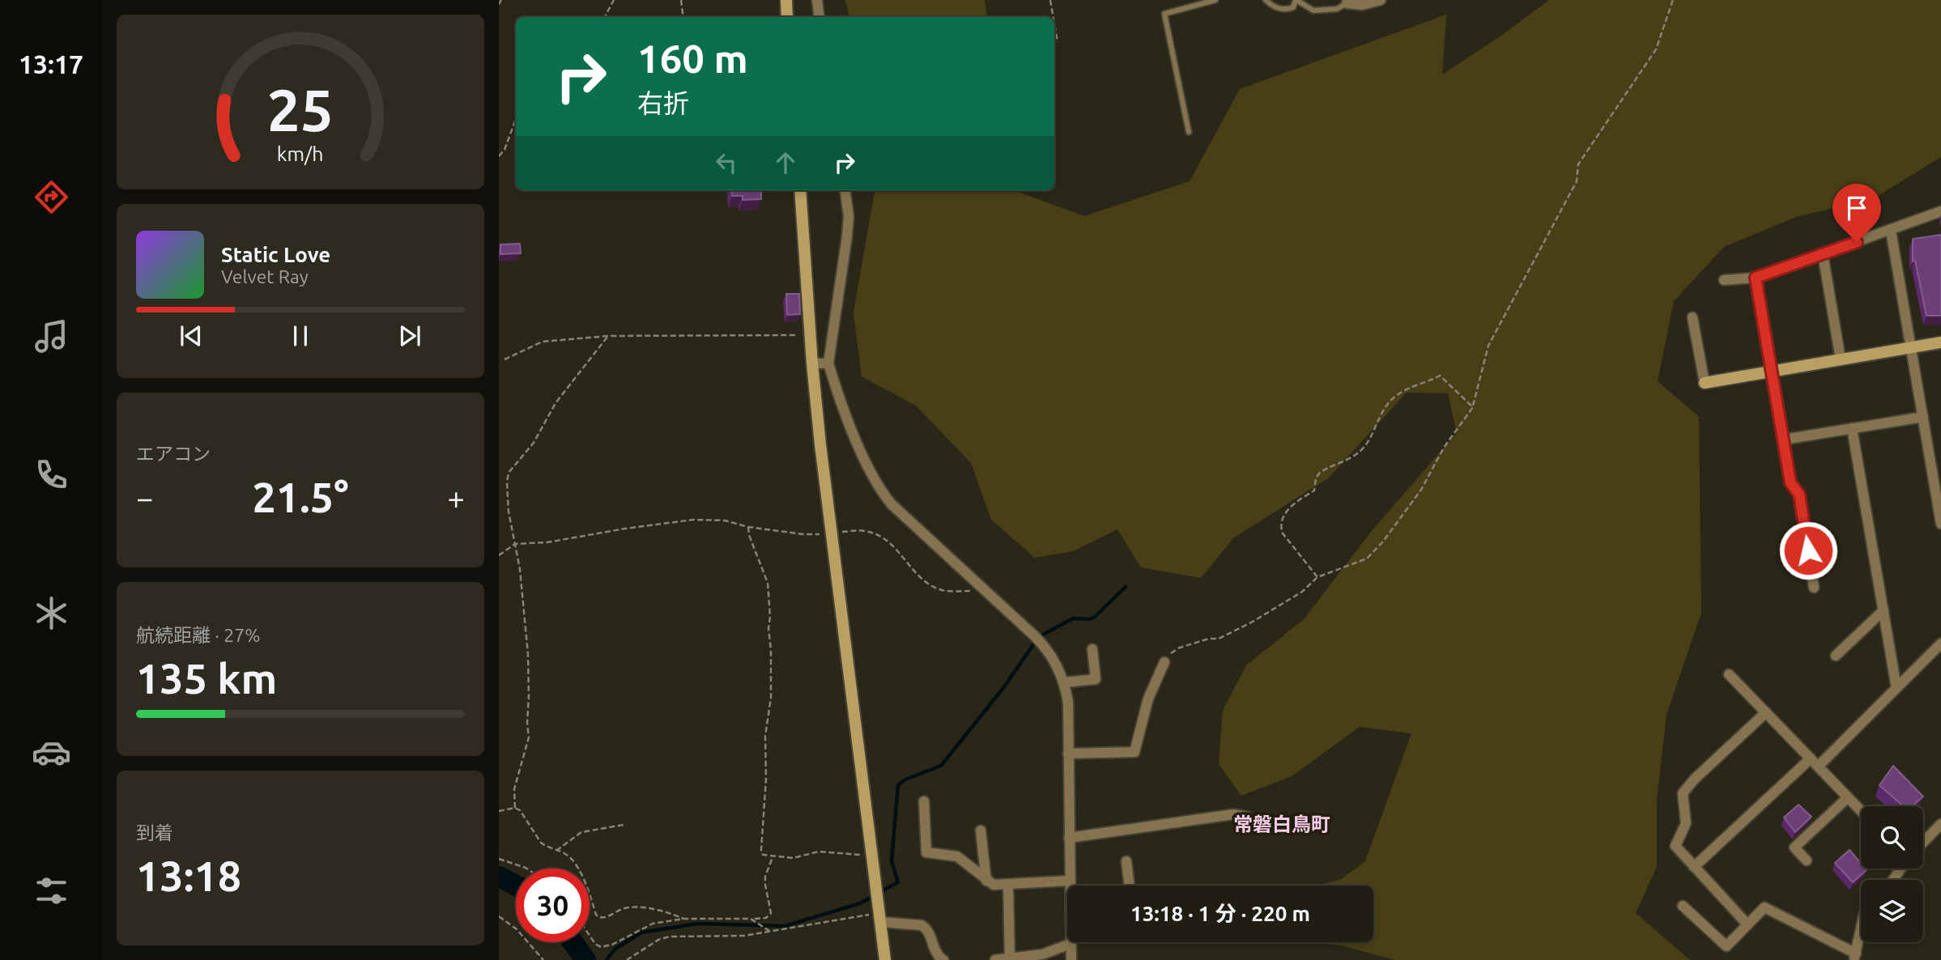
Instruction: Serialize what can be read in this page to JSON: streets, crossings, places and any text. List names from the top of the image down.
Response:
{
  "districts": ["常磐白鳥町"],
  "page": {
    "tabs": "13:17",
    "turn": ["160 m", "右折"],
    "song": ["Static Love", "Velvet Ray"],
    "tile": [
      "エアコン",
      ["航続距離 · 27%", "135 km"],
      ["到着", "13:18"]
    ],
    "heat": ["−", "21.5°", "+"],
    "limit": "30",
    "trip": "13:18 · 1 分 · 220 m",
    "gauge": ["25", "km/h"]
  }
}
